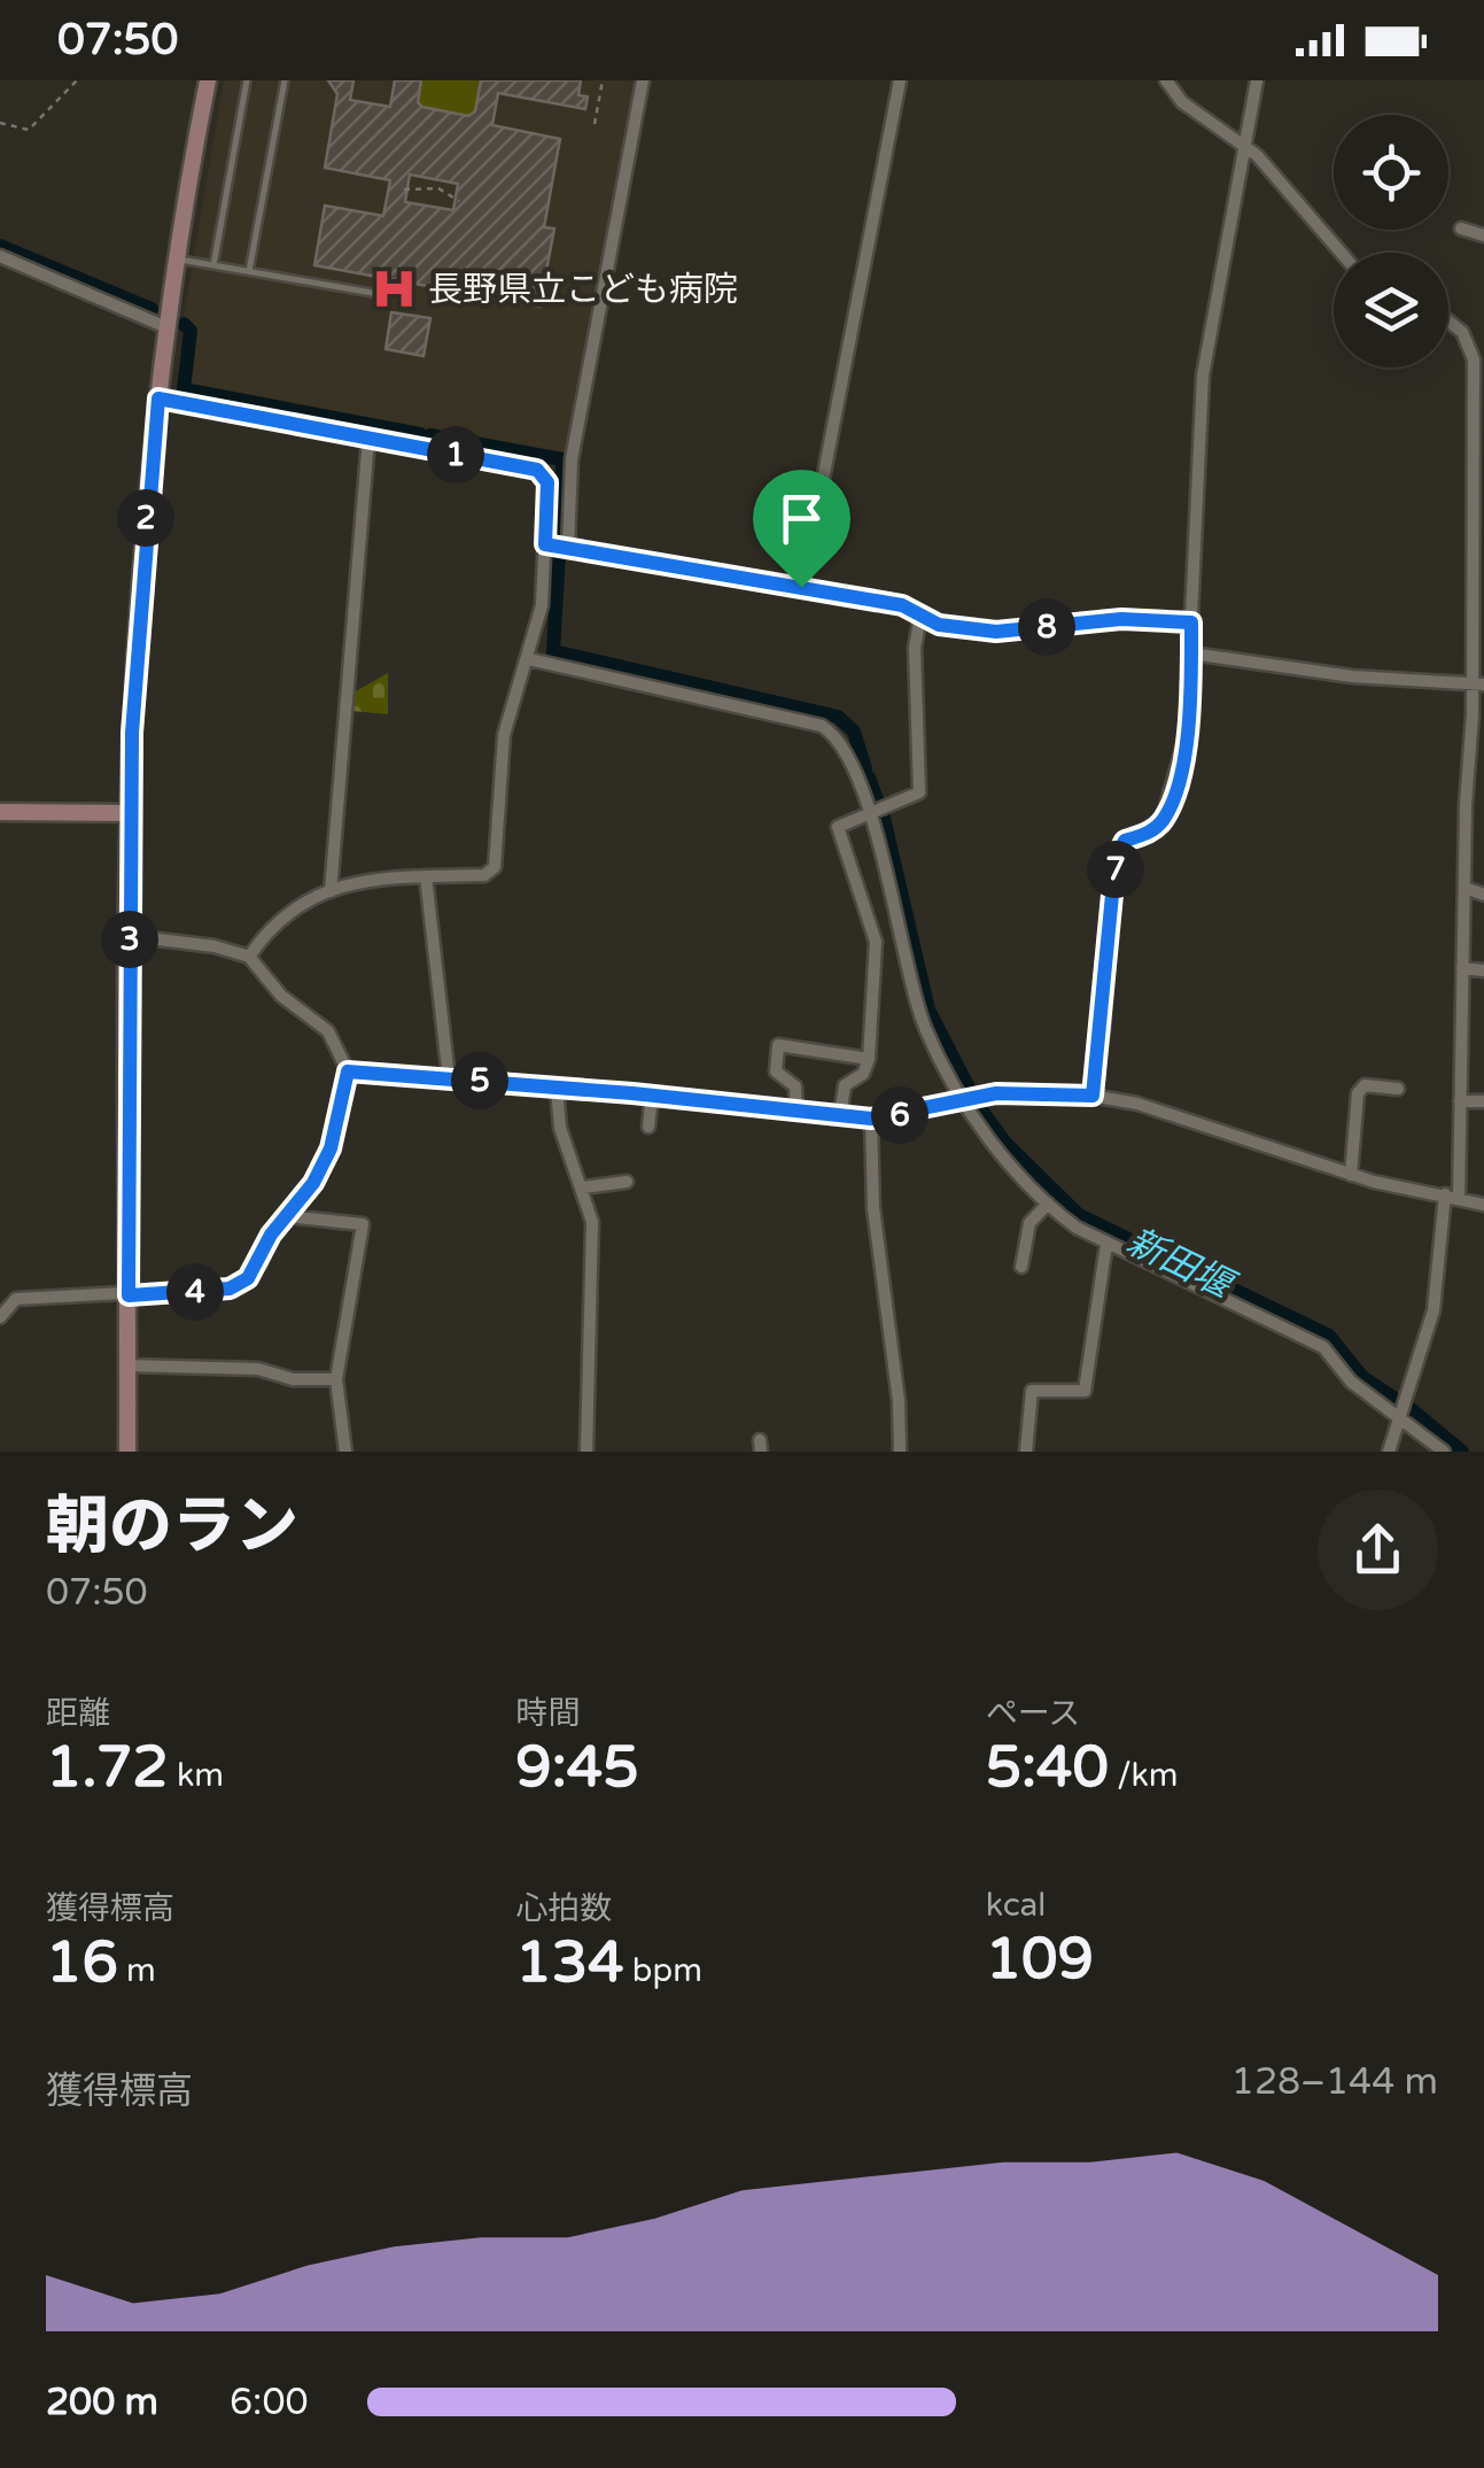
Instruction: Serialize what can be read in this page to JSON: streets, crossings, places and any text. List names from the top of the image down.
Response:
{
  "water": ["新田堰"],
  "places": {
    "hospital": ["長野県立こども病院"]
  },
  "page": {
    "status": "07:50",
    "pins": [
      "1",
      "2",
      "8",
      "7",
      "3",
      "5",
      "6",
      "4"
    ],
    "heading": ["朝のラン", "07:50"],
    "stats": [
      ["距離", "1.72 km"],
      ["時間", "9:45"],
      ["ペース", "5:40 /km"],
      ["獲得標高", "16 m"],
      ["心拍数", "134 bpm"],
      ["kcal", "109"]
    ],
    "chart": ["獲得標高", "128–144 m"],
    "list": [
      {
        "name": "200 m",
        "note": "6:00"
      }
    ]
  }
}
